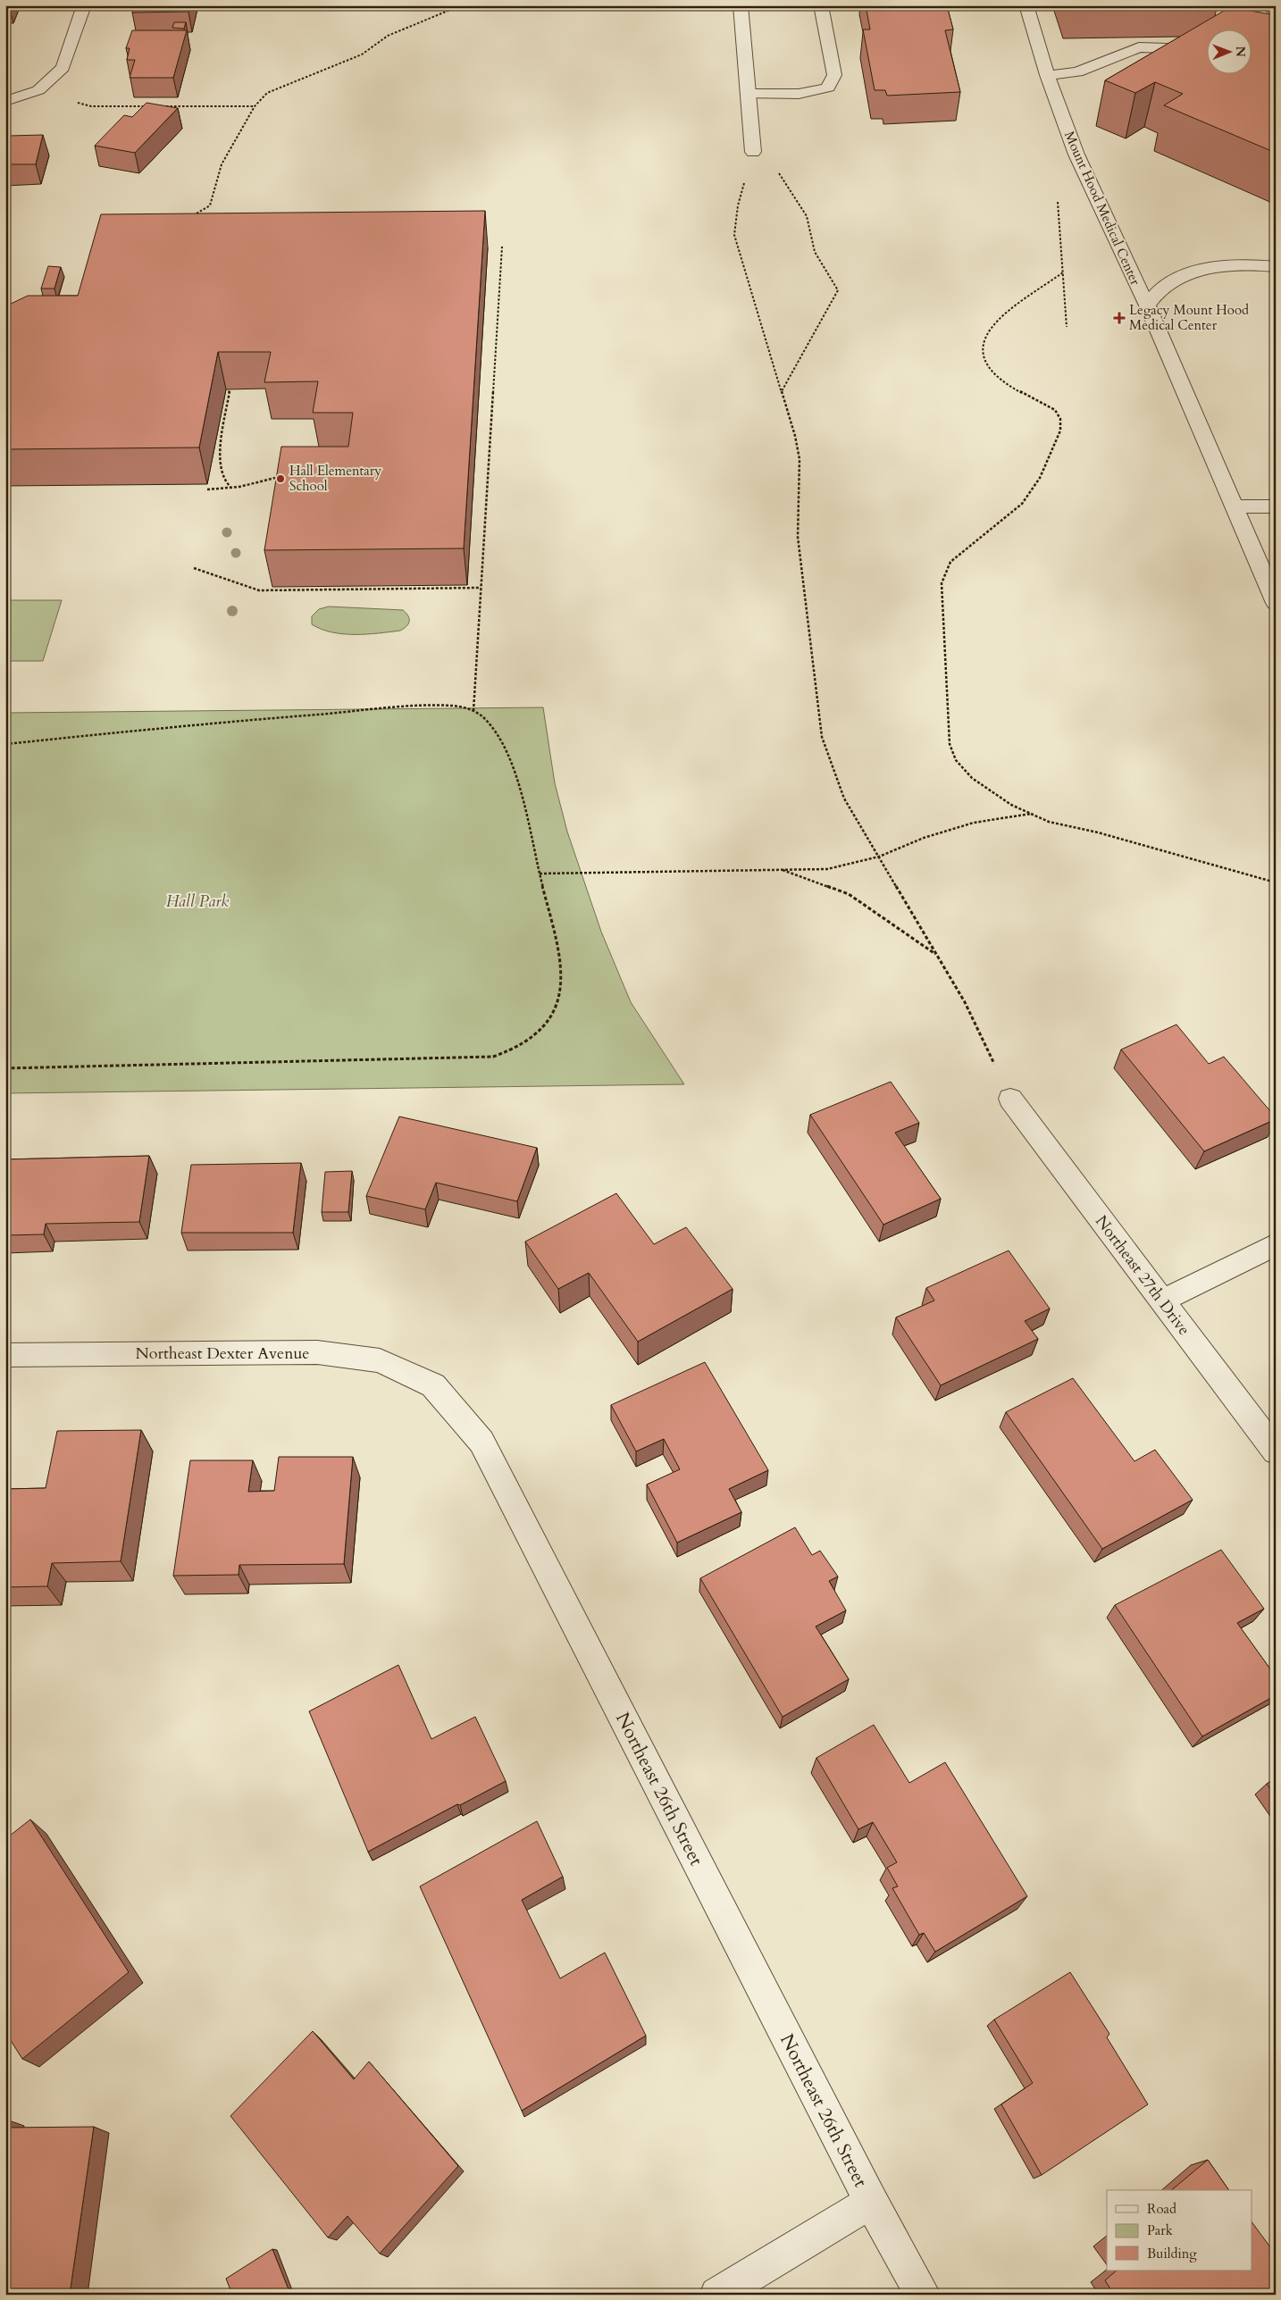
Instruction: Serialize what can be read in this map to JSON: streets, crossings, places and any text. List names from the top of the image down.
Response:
{
  "streets": {
    "street": [
      "Mount Hood Medical Center",
      "Northeast 27th Drive",
      "Northeast Dexter Avenue",
      "Northeast 26th Street"
    ]
  },
  "crossings": [
    ["Northeast Dexter Avenue", "Northeast 26th Street"]
  ],
  "parks": ["Hall Park"],
  "places": {
    "health": ["Legacy Mount Hood Medical Center"],
    "other": ["Hall Elementary School"]
  },
  "legend": ["Road", "Park", "Building"],
  "north": "right"
}
